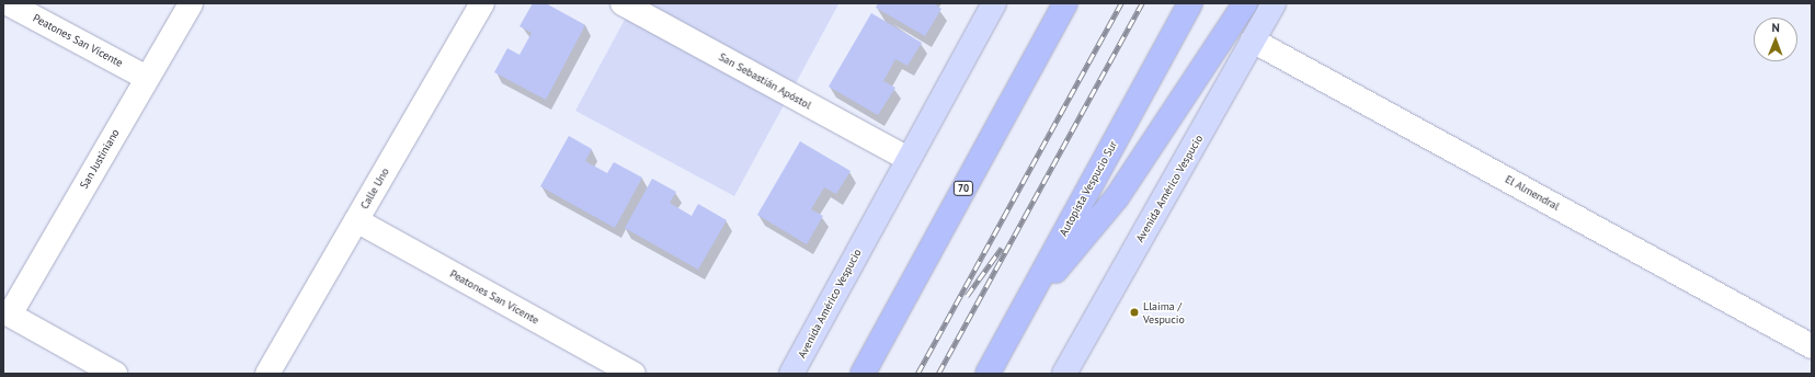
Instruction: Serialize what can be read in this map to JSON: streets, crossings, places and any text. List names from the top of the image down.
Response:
{
  "streets": {
    "highway": ["70", "Autopista Vespucio Sur"],
    "main road": ["Avenida Américo Vespucio"],
    "street": [
      "Peatones San Vicente",
      "San Sebastián Apóstol",
      "San Justiniano",
      "Calle Uno",
      "El Almendral"
    ]
  },
  "crossings": [
    ["Peatones San Vicente", "San Justiniano"],
    ["Peatones San Vicente", "Calle Uno"],
    ["San Sebastián Apóstol", "Avenida Américo Vespucio"],
    ["Avenida Américo Vespucio", "El Almendral"]
  ],
  "places": ["Llaima / Vespucio"],
  "north": "top"
}
